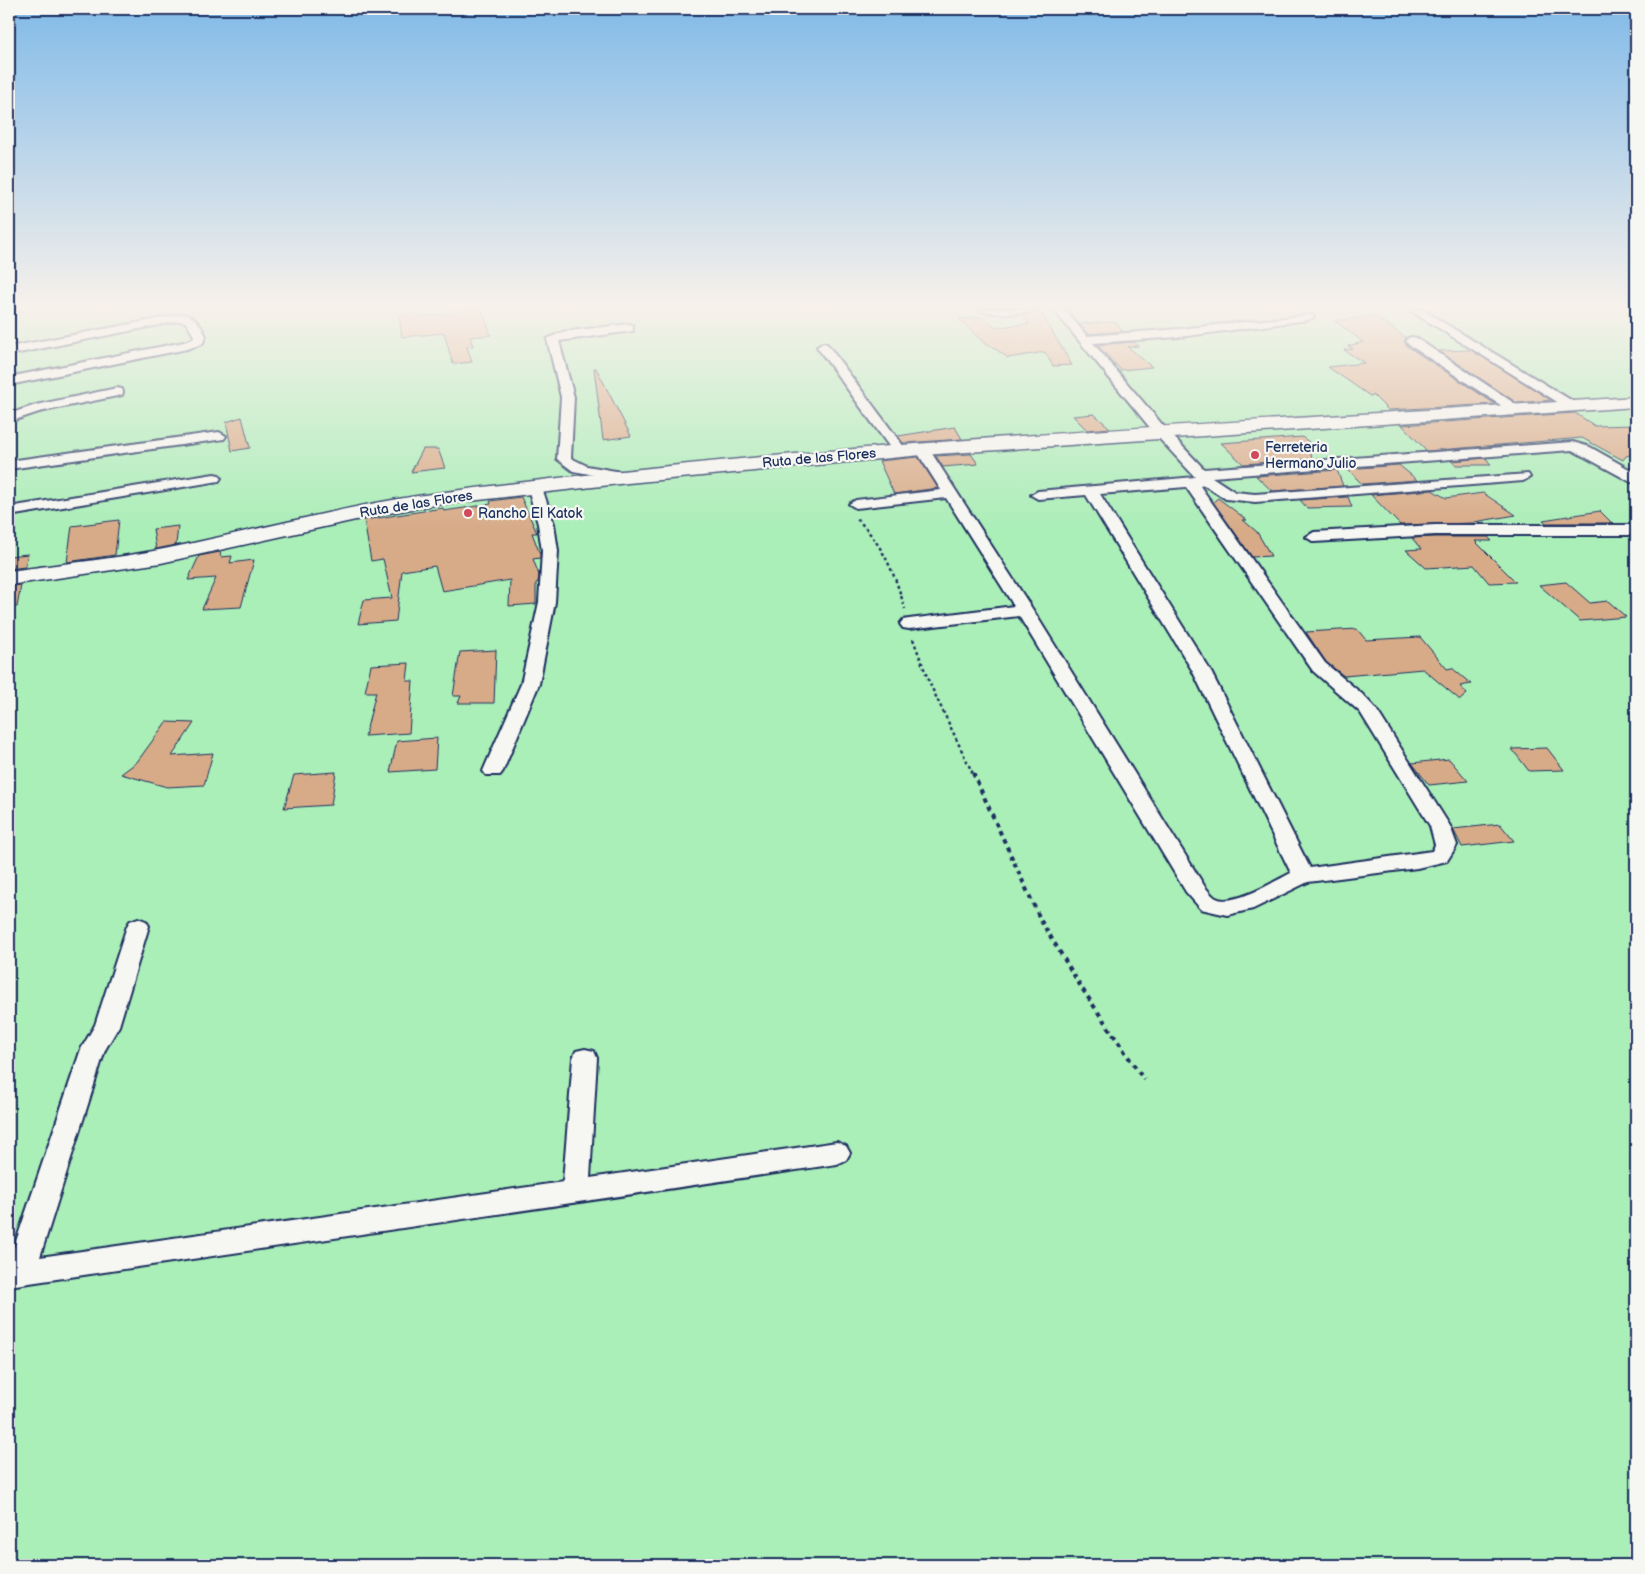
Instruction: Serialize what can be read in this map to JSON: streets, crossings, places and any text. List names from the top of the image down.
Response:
{
  "streets": {
    "main road": ["Ruta de las Flores"]
  },
  "places": ["Ferreteria Hermano Julio", "Rancho El Katok"]
}
